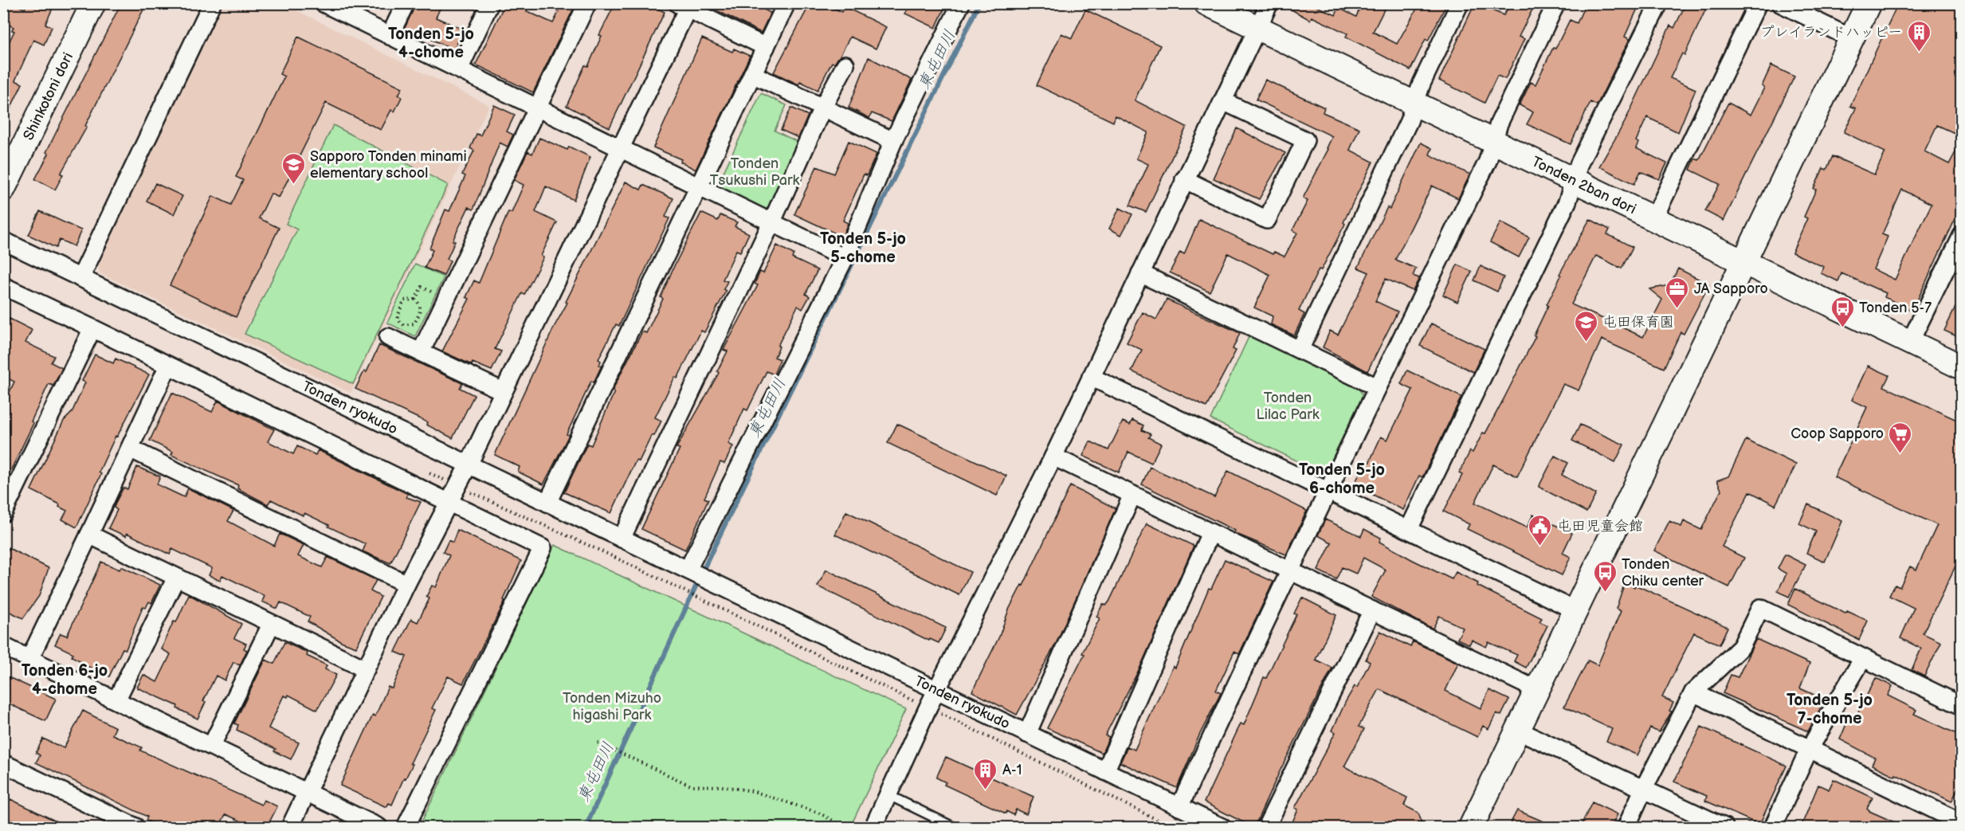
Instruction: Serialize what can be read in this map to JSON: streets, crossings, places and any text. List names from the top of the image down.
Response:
{
  "streets": {
    "street": ["Shinkotoni dori", "Tonden 2ban dori", "Tonden ryokudo"]
  },
  "districts": [
    "Tonden 5-jo 4-chome",
    "Tonden 5-jo 5-chome",
    "Tonden 5-jo 6-chome",
    "Tonden 6-jo 4-chome",
    "Tonden 5-jo 7-chome"
  ],
  "water": ["東屯田川"],
  "parks": ["Tonden Tsukushi Park", "Tonden Lilac Park", "Tonden Mizuho higashi Park"],
  "places": {
    "building": ["プレイランドハッピー", "A-1"],
    "school or university": ["Sapporo Tonden minami elementary school", "屯田保育園"],
    "office": ["JA Sapporo"],
    "bus stop": ["Tonden 5-7", "Tonden Chiku center"],
    "supermarket": ["Coop Sapporo"],
    "public building": ["屯田児童会館"]
  }
}
